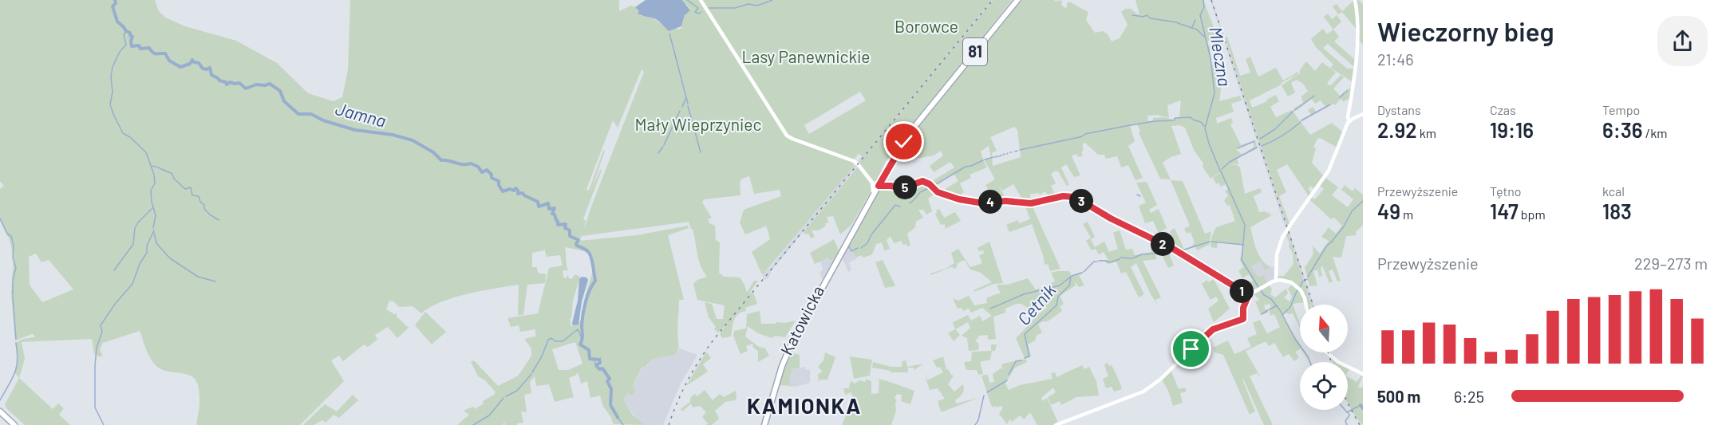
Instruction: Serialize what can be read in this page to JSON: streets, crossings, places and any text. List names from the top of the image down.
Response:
{
  "streets": {
    "main road": ["81", "Katowicka"]
  },
  "crossings": [
    ["81", "Katowicka"]
  ],
  "districts": ["KAMIONKA"],
  "water": ["Mleczna", "Jamna", "Cetnik"],
  "parks": ["Borowce", "Lasy Panewnickie", "Mały Wieprzyniec"],
  "north": "top",
  "page": {
    "heading": ["Wieczorny bieg", "21:46"],
    "stats": [
      ["Dystans", "2.92 km"],
      ["Czas", "19:16"],
      ["Tempo", "6:36 /km"],
      ["Przewyższenie", "49 m"],
      ["Tętno", "147 bpm"],
      ["kcal", "183"]
    ],
    "pins": [
      "5",
      "3",
      "4",
      "2",
      "1"
    ],
    "chart": ["Przewyższenie", "229–273 m"],
    "list": [
      {
        "name": "500 m",
        "note": "6:25"
      }
    ]
  }
}
